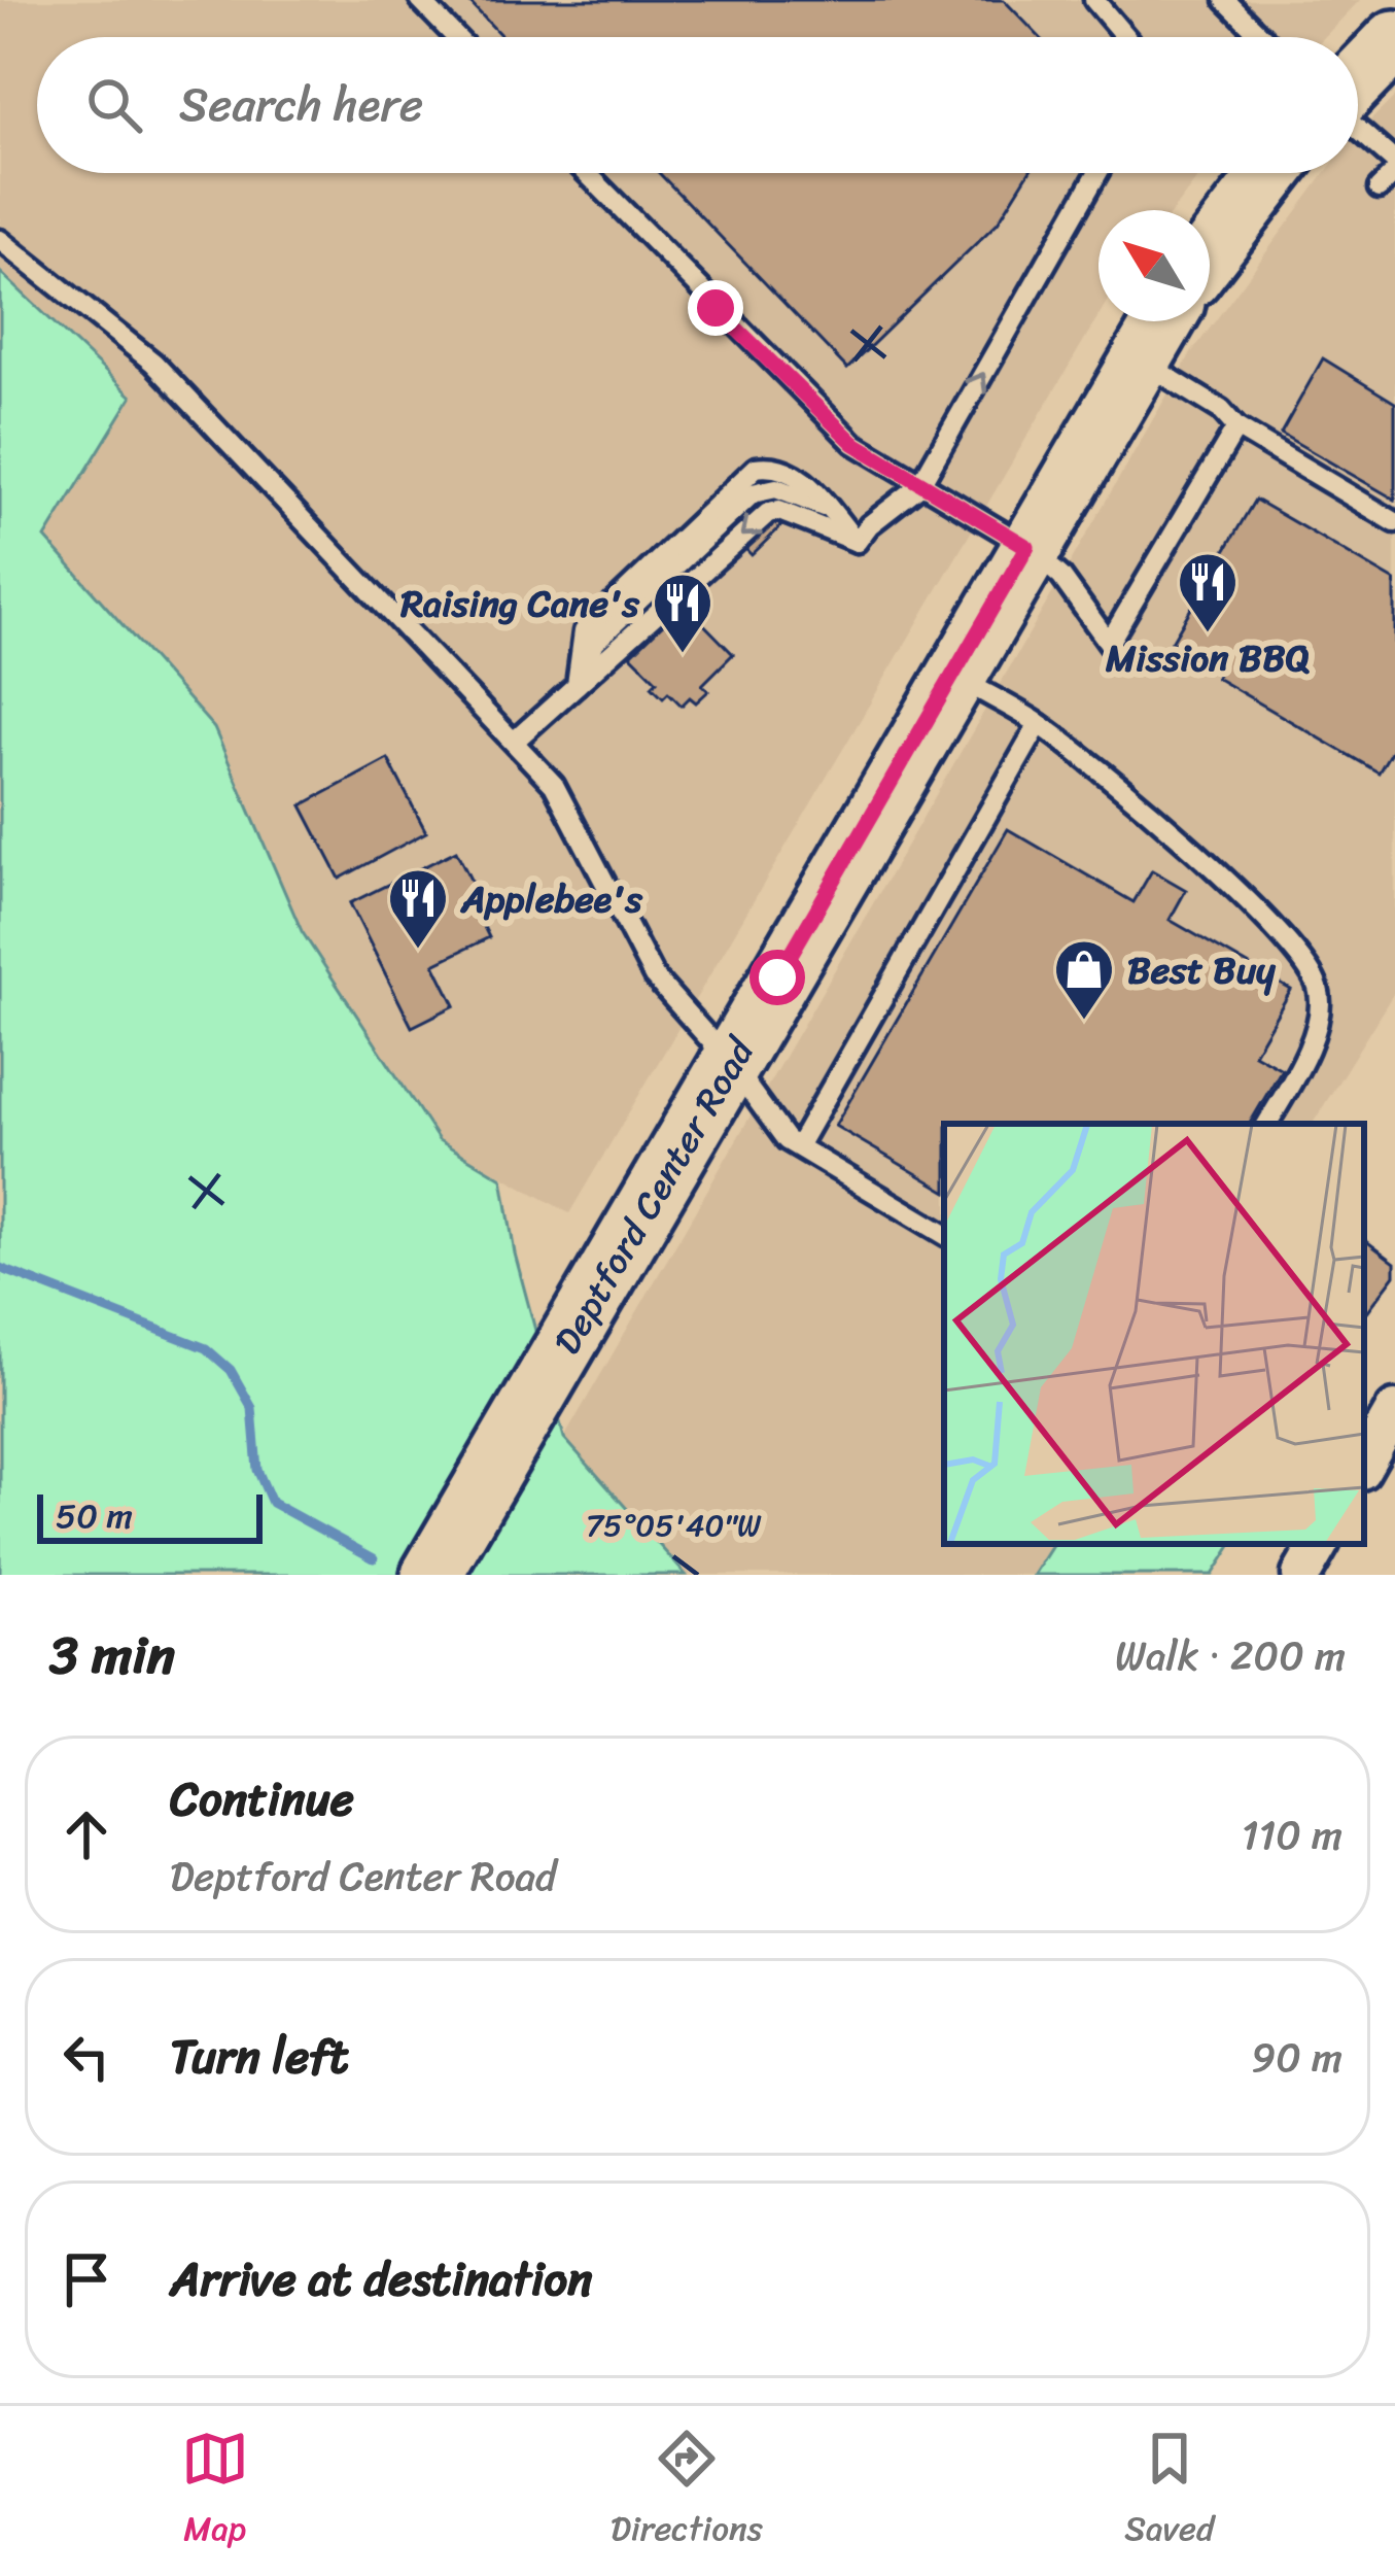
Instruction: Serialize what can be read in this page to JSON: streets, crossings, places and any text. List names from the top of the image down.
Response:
{
  "streets": {
    "main road": ["Deptford Center Road"]
  },
  "places": {
    "restaurant": ["Mission BBQ", "Raising Cane's", "Applebee's"],
    "shop": ["Best Buy"]
  },
  "scale_bar": "50 m",
  "north": "top left",
  "page": {
    "search": "Search here",
    "scale": "50 m",
    "heading": ["3 min", "Walk · 200 m"],
    "list": [
      ["Continue", "Deptford Center Road", "110 m"],
      ["Turn left", "90 m"],
      "Arrive at destination"
    ],
    "nav": ["Map", "Directions", "Saved"]
  },
  "coordinates": ["75°05'40\"W"]
}
